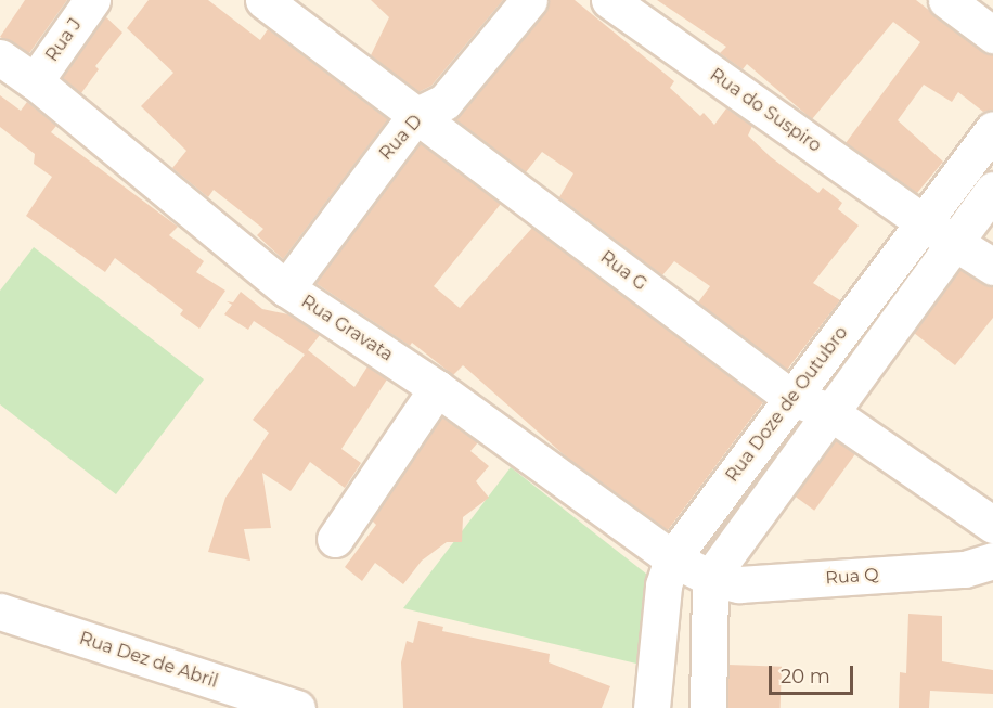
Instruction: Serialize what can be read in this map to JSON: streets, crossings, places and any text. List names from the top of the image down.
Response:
{
  "streets": {
    "street": [
      "Rua J",
      "Rua do Suspiro",
      "Rua D",
      "Rua G",
      "Rua Gravata",
      "Rua Doze de Outubro",
      "Rua Q",
      "Rua Dez de Abril"
    ]
  },
  "crossings": [
    ["Rua J", "Rua Gravata"],
    ["Rua do Suspiro", "Rua Doze de Outubro"],
    ["Rua D", "Rua G"],
    ["Rua D", "Rua Gravata"],
    ["Rua G", "Rua Doze de Outubro"],
    ["Rua Gravata", "Rua Doze de Outubro"],
    ["Rua Gravata", "Rua Q"],
    ["Rua Doze de Outubro", "Rua Q"]
  ],
  "scale_bar": "20 m"
}
